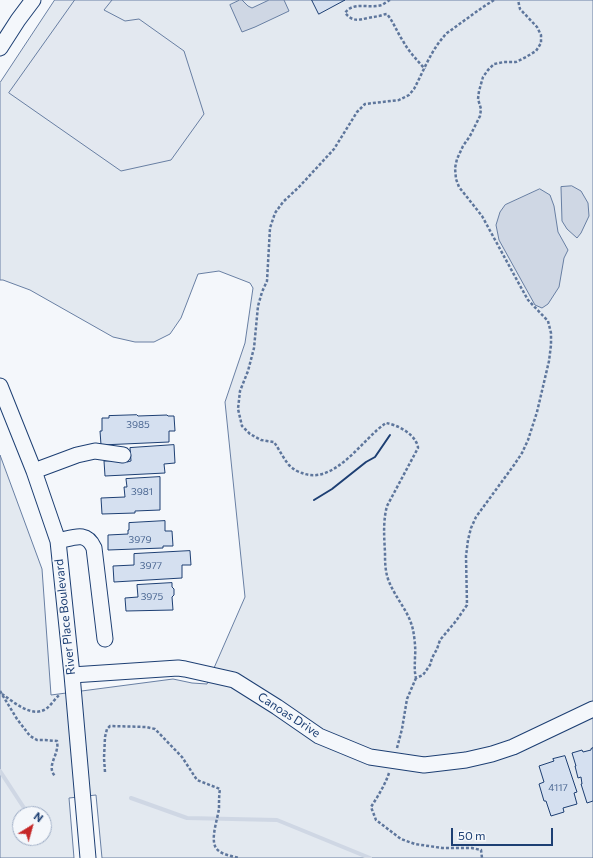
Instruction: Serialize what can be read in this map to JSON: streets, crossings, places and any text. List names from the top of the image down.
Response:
{
  "streets": {
    "street": ["River Place Boulevard", "Canoas Drive"]
  },
  "crossings": [
    ["River Place Boulevard", "Canoas Drive"]
  ],
  "house_numbers": [
    "3985",
    "3981",
    "3979",
    "3977",
    "3975",
    "4117"
  ],
  "scale_bar": "50 m",
  "north": "top right"
}
